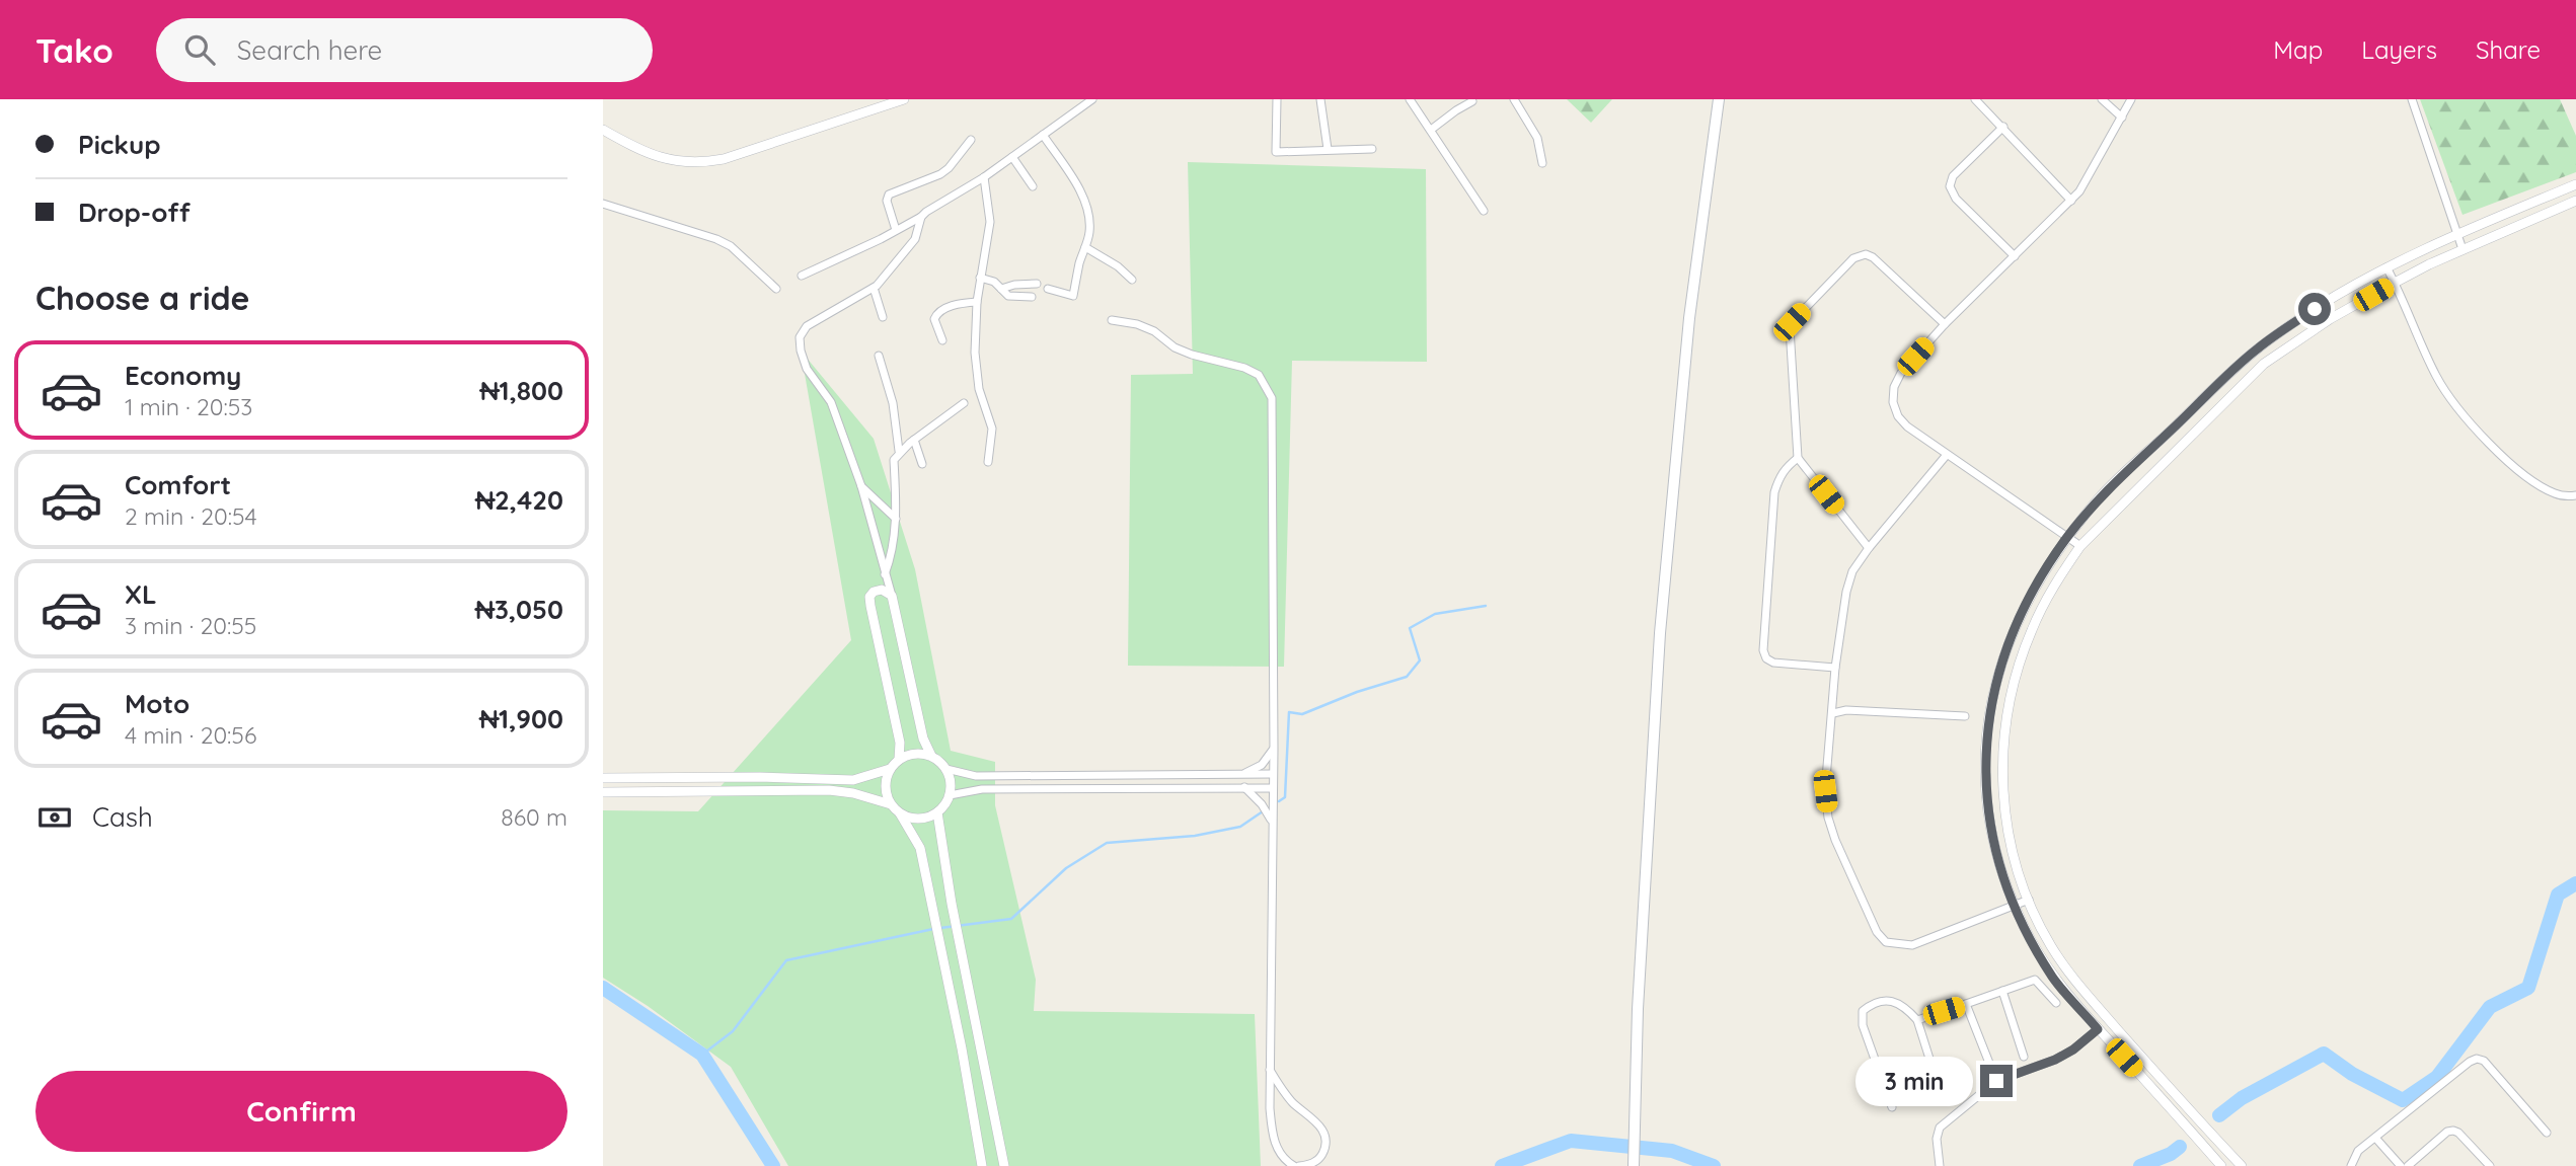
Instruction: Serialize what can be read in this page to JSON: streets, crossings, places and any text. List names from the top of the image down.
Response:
{
  "page": {
    "header": "Tako",
    "search": "Search here",
    "nav": ["Map", "Layers", "Share"],
    "banner": ["Pickup", "Drop-off"],
    "heading": "Choose a ride",
    "list": [
      {
        "name": "Economy",
        "note": "1 min · 20:53",
        "value": "₦1,800"
      },
      {
        "name": "Comfort",
        "note": "2 min · 20:54",
        "value": "₦2,420"
      },
      {
        "name": "XL",
        "note": "3 min · 20:55",
        "value": "₦3,050"
      },
      {
        "name": "Moto",
        "note": "4 min · 20:56",
        "value": "₦1,900"
      }
    ],
    "pay": ["Cash", "860 m"],
    "buttons": "Confirm",
    "bubble": "3 min"
  }
}
